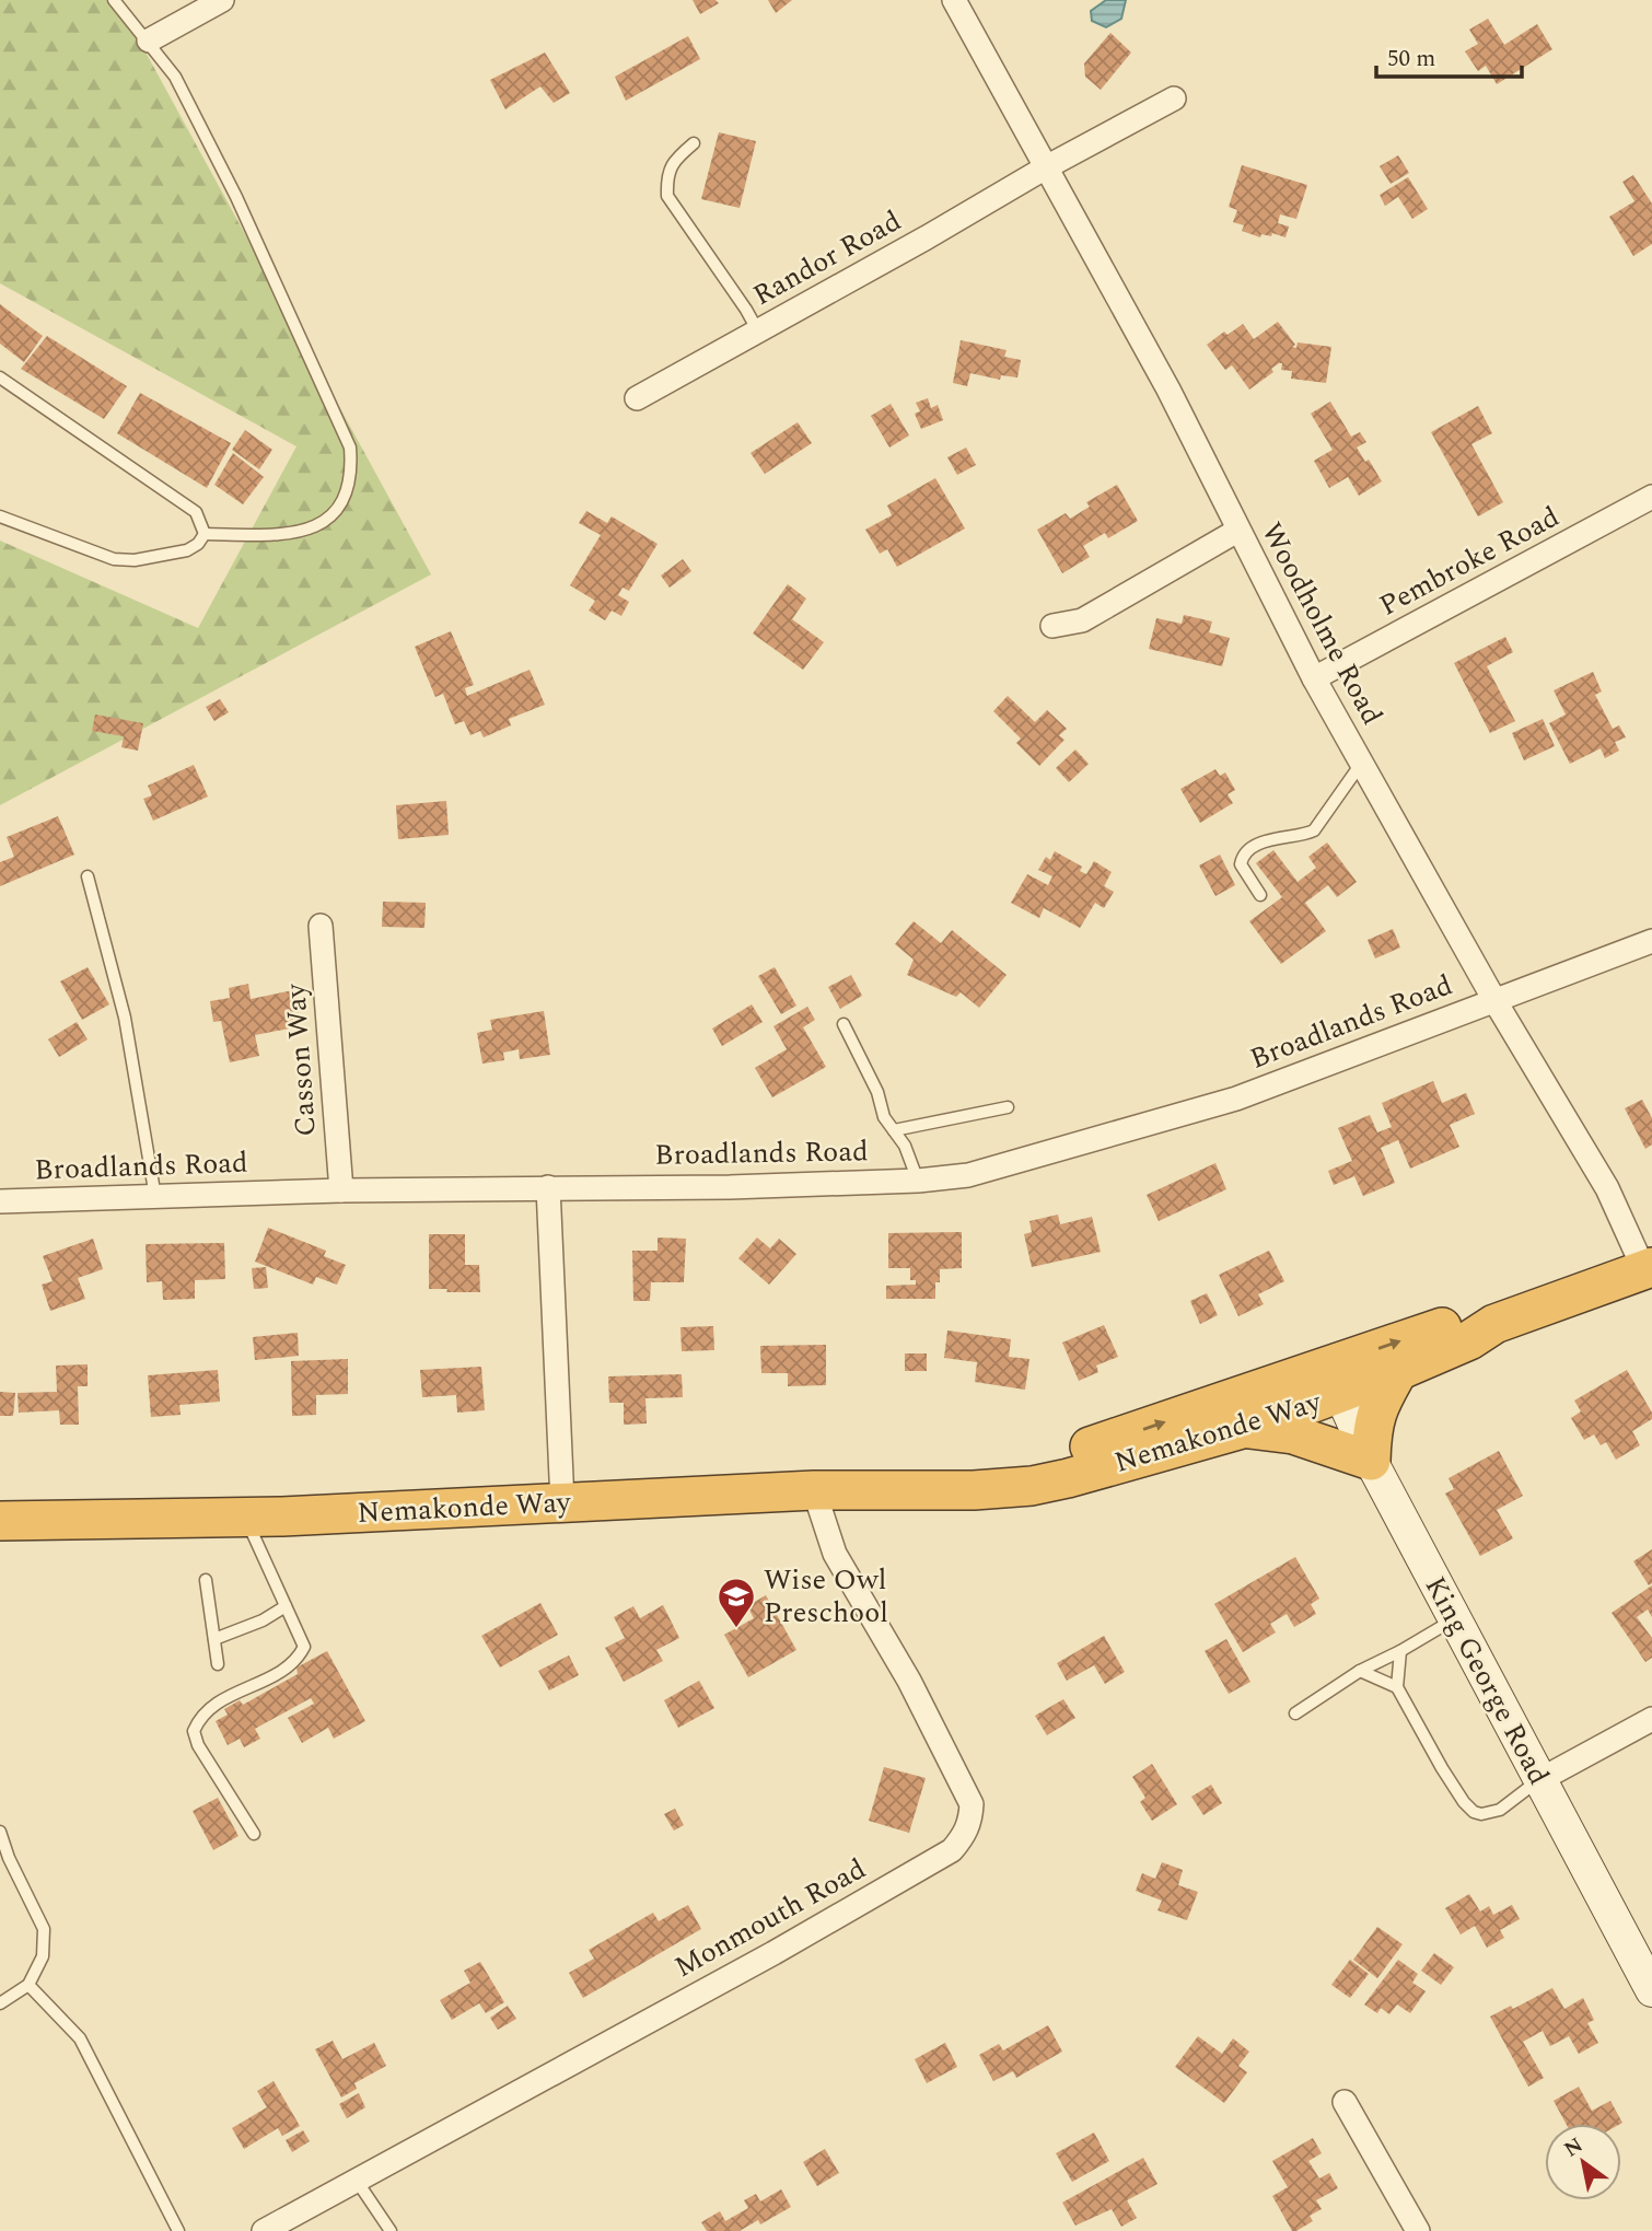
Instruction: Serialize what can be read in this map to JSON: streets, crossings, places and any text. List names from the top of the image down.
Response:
{
  "streets": {
    "highway": ["Nemakonde Way"],
    "main road": ["King George Road"],
    "street": [
      "Randor Road",
      "Pembroke Road",
      "Woodholme Road",
      "Broadlands Road",
      "Casson Way",
      "Monmouth Road"
    ]
  },
  "crossings": [
    ["Randor Road", "Woodholme Road"],
    ["Pembroke Road", "Woodholme Road"],
    ["Woodholme Road", "Broadlands Road"],
    ["Woodholme Road", "Nemakonde Way"],
    ["Broadlands Road", "Casson Way"],
    ["Nemakonde Way", "King George Road"],
    ["Nemakonde Way", "Monmouth Road"]
  ],
  "places": {
    "school or university": ["Wise Owl Preschool"]
  },
  "scale_bar": "50 m",
  "north": "top left"
}
